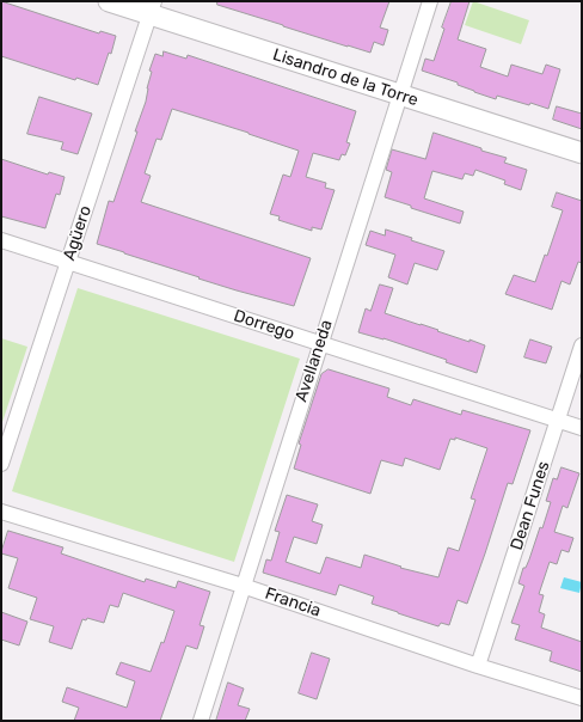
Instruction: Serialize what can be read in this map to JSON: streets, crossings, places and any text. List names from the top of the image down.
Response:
{
  "streets": {
    "main road": ["Lisandro de la Torre"],
    "street": [
      "Agüero",
      "Dorrego",
      "Avellaneda",
      "Dean Funes",
      "Francia"
    ]
  },
  "crossings": [
    ["Lisandro de la Torre", "Agüero"],
    ["Lisandro de la Torre", "Avellaneda"],
    ["Agüero", "Dorrego"],
    ["Dorrego", "Avellaneda"],
    ["Dorrego", "Dean Funes"],
    ["Avellaneda", "Francia"],
    ["Dean Funes", "Francia"]
  ]
}
